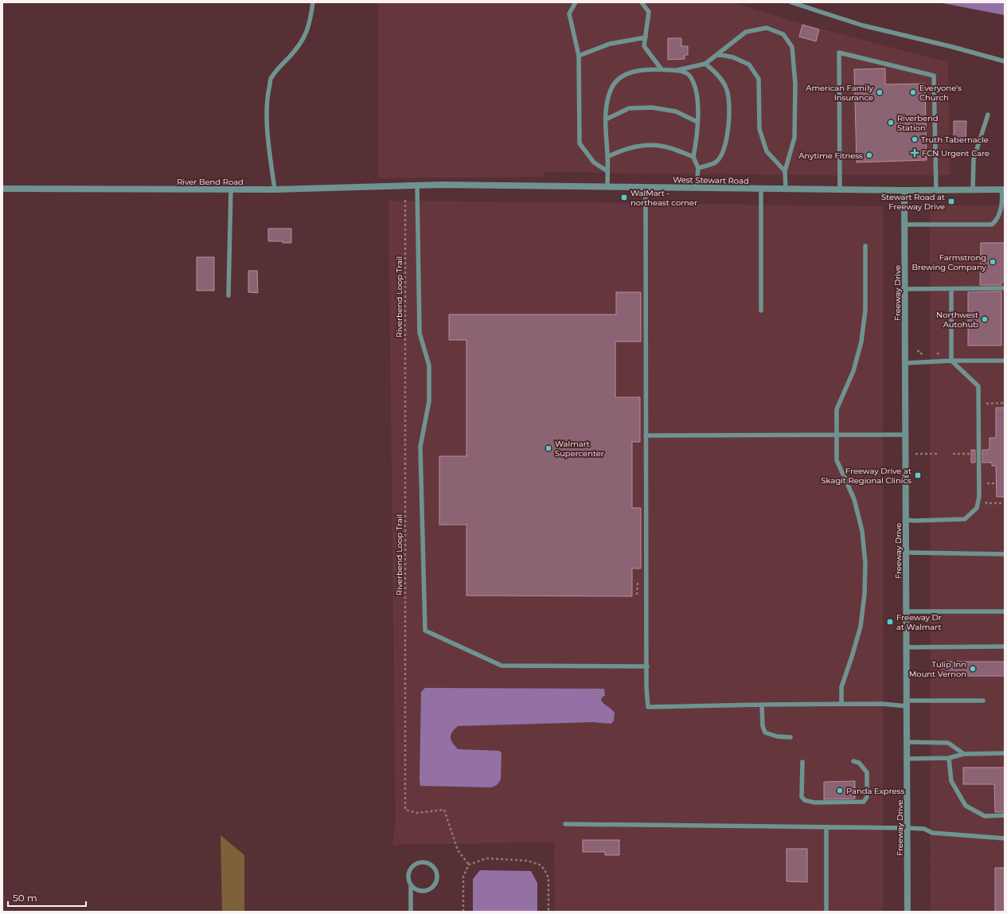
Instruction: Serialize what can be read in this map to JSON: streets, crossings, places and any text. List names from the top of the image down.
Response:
{
  "streets": {
    "street": ["West Stewart Road", "River Bend Road", "Freeway Drive"],
    "path": ["Riverbend Loop Trail"]
  },
  "crossings": [
    ["West Stewart Road", "River Bend Road"],
    ["West Stewart Road", "Freeway Drive"]
  ],
  "places": {
    "other": [
      "American Family Insurance",
      "Everyone's Church",
      "Riverbend Station",
      "Truth Tabernacle",
      "Anytime Fitness",
      "Farmstrong Brewing Company",
      "Northwest Autohub",
      "Walmart Supercenter",
      "Tulip Inn Mount Vernon",
      "Panda Express"
    ],
    "health": ["FCN Urgent Care"],
    "transit": [
      "WalMart - northeast corner",
      "Stewart Road at Freeway Drive",
      "Freeway Drive at Skagit Regional Clinics",
      "Freeway Dr at Walmart"
    ]
  },
  "scale_bar": "50 m"
}
